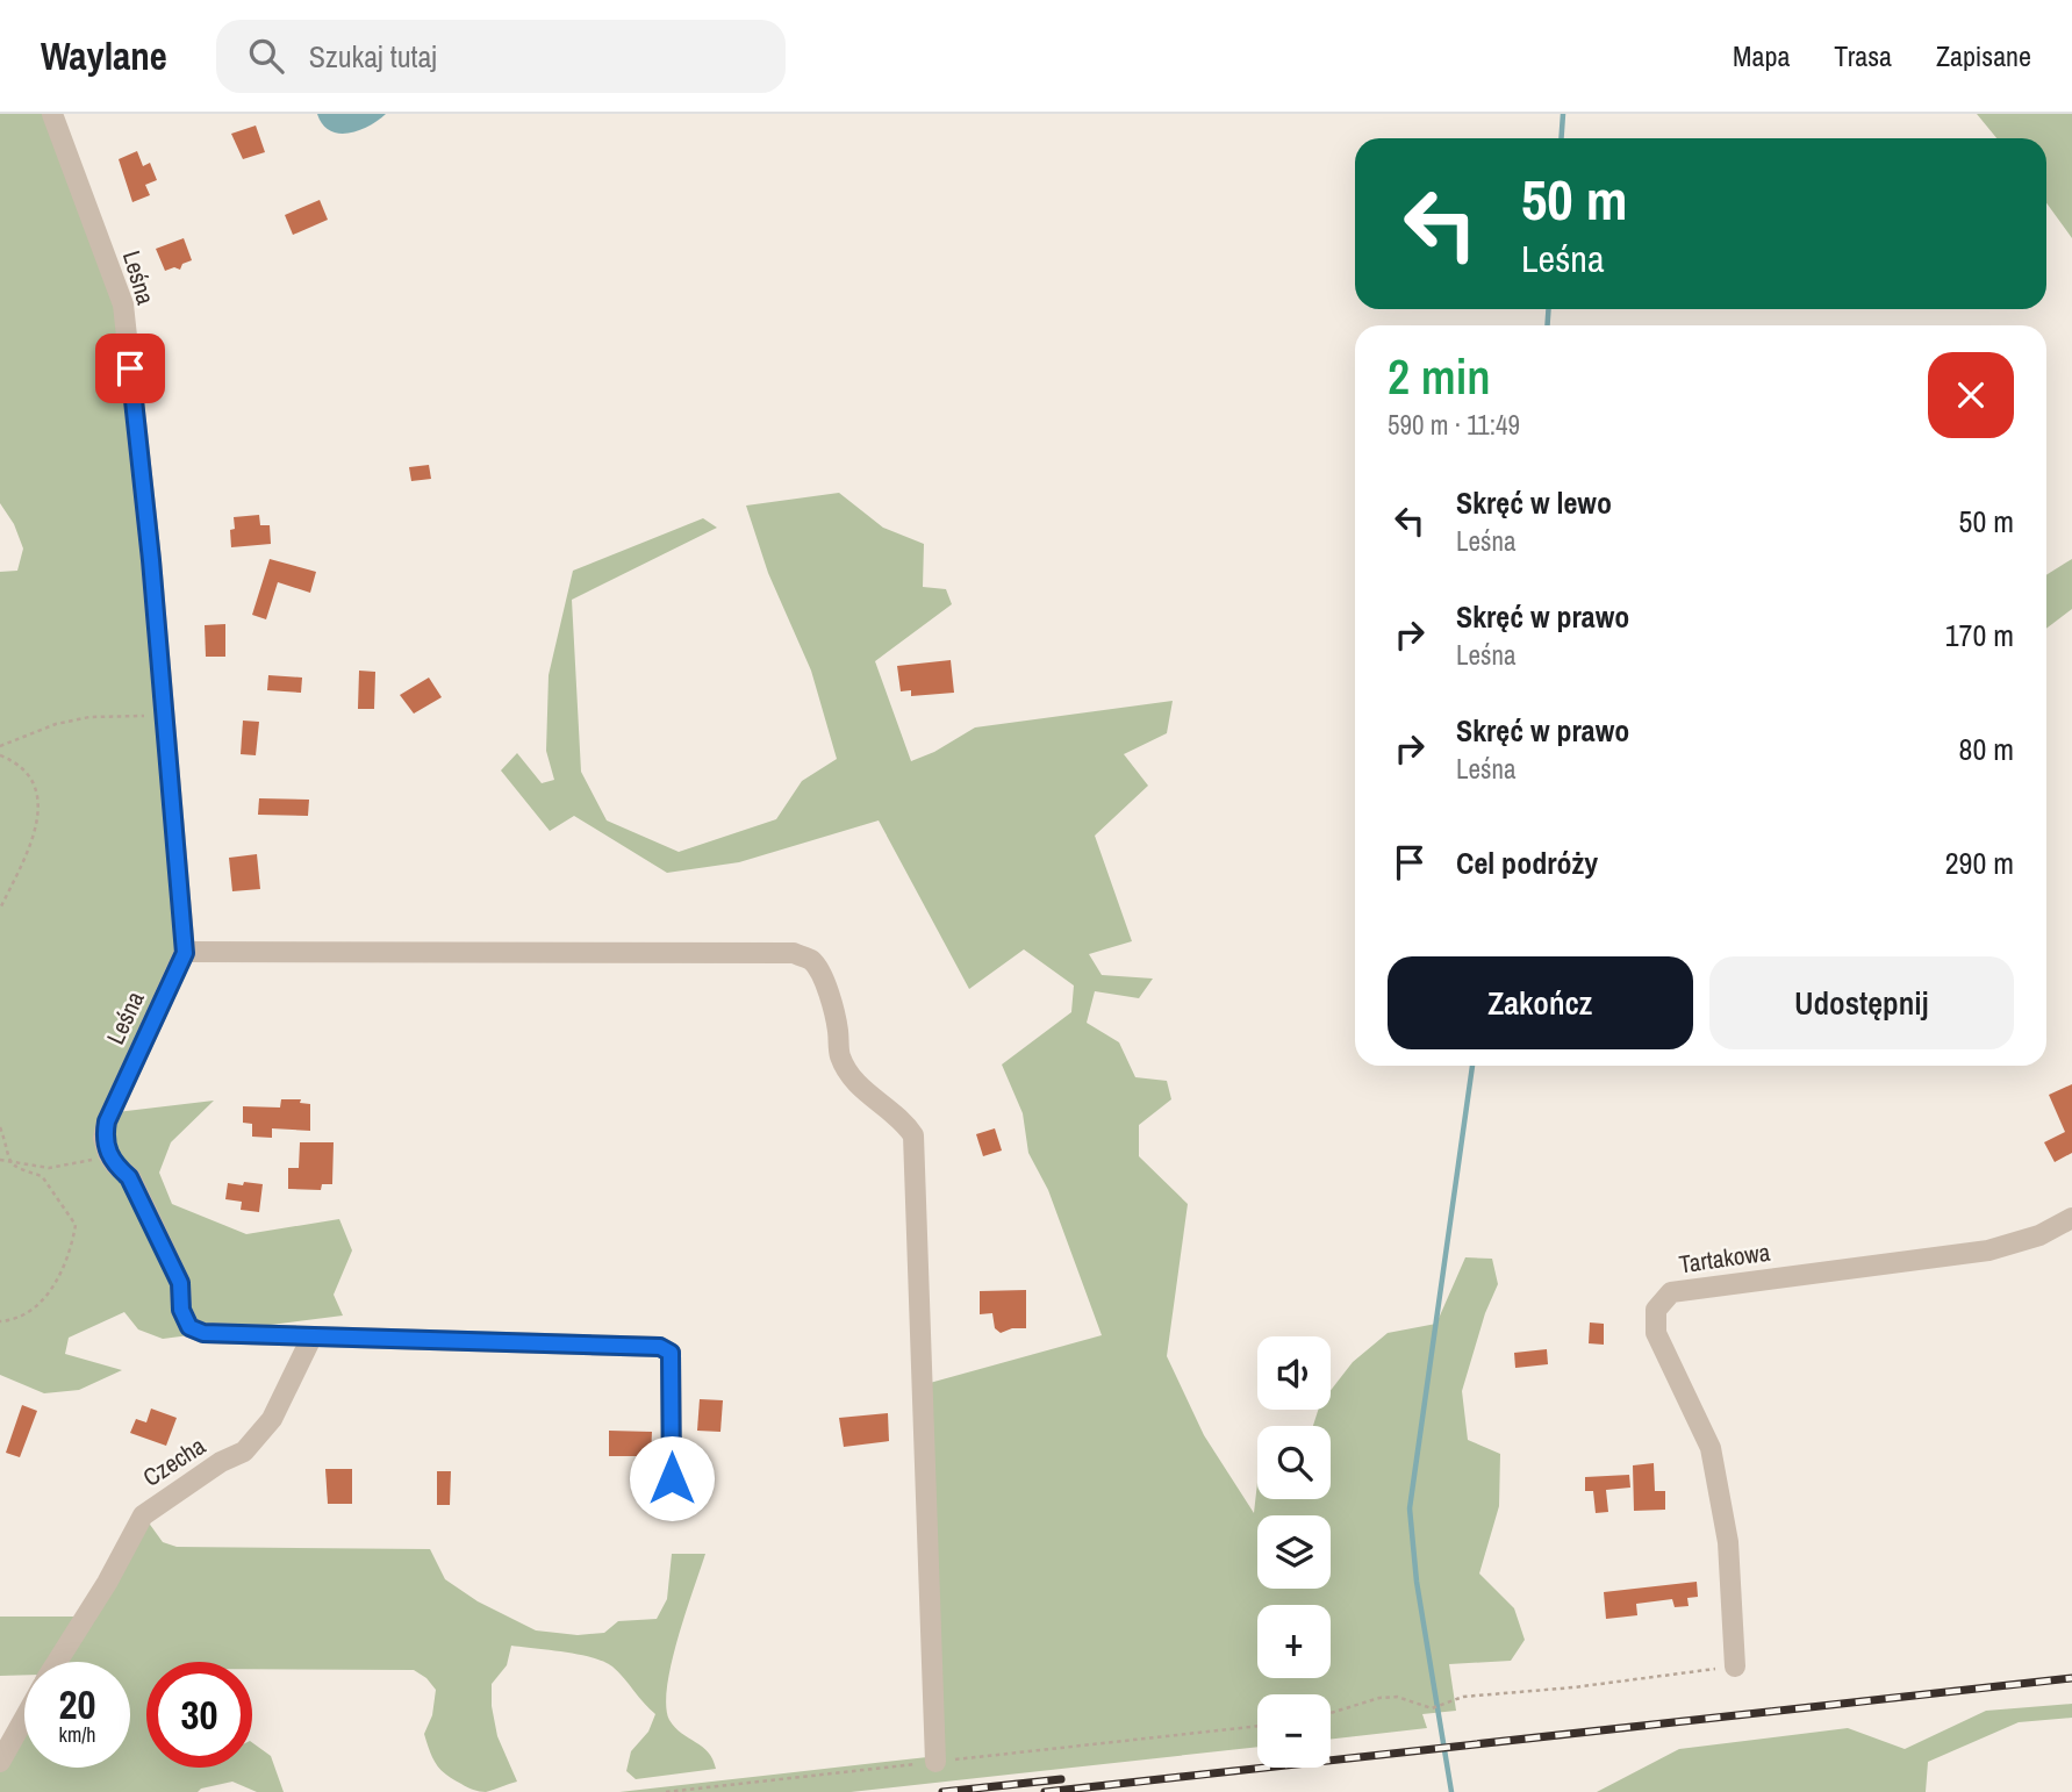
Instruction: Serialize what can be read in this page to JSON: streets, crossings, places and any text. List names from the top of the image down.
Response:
{
  "streets": {
    "street": ["Leśna", "Tartakowa", "Czecha"]
  },
  "page": {
    "header": "Waylane",
    "search": "Szukaj tutaj",
    "nav": ["Mapa", "Trasa", "Zapisane"],
    "turn": ["50 m", "Leśna"],
    "heading": ["2 min", "590 m · 11:49"],
    "list": [
      {
        "name": "Skręć w lewo",
        "note": "Leśna",
        "value": "50 m"
      },
      {
        "name": "Skręć w prawo",
        "note": "Leśna",
        "value": "170 m"
      },
      {
        "name": "Skręć w prawo",
        "note": "Leśna",
        "value": "80 m"
      },
      {
        "name": "Cel podróży",
        "value": "290 m"
      }
    ],
    "buttons": ["Zakończ", "Udostępnij"],
    "map_buttons": ["+", "−"],
    "speed": "20 km/h",
    "limit": "30"
  }
}
